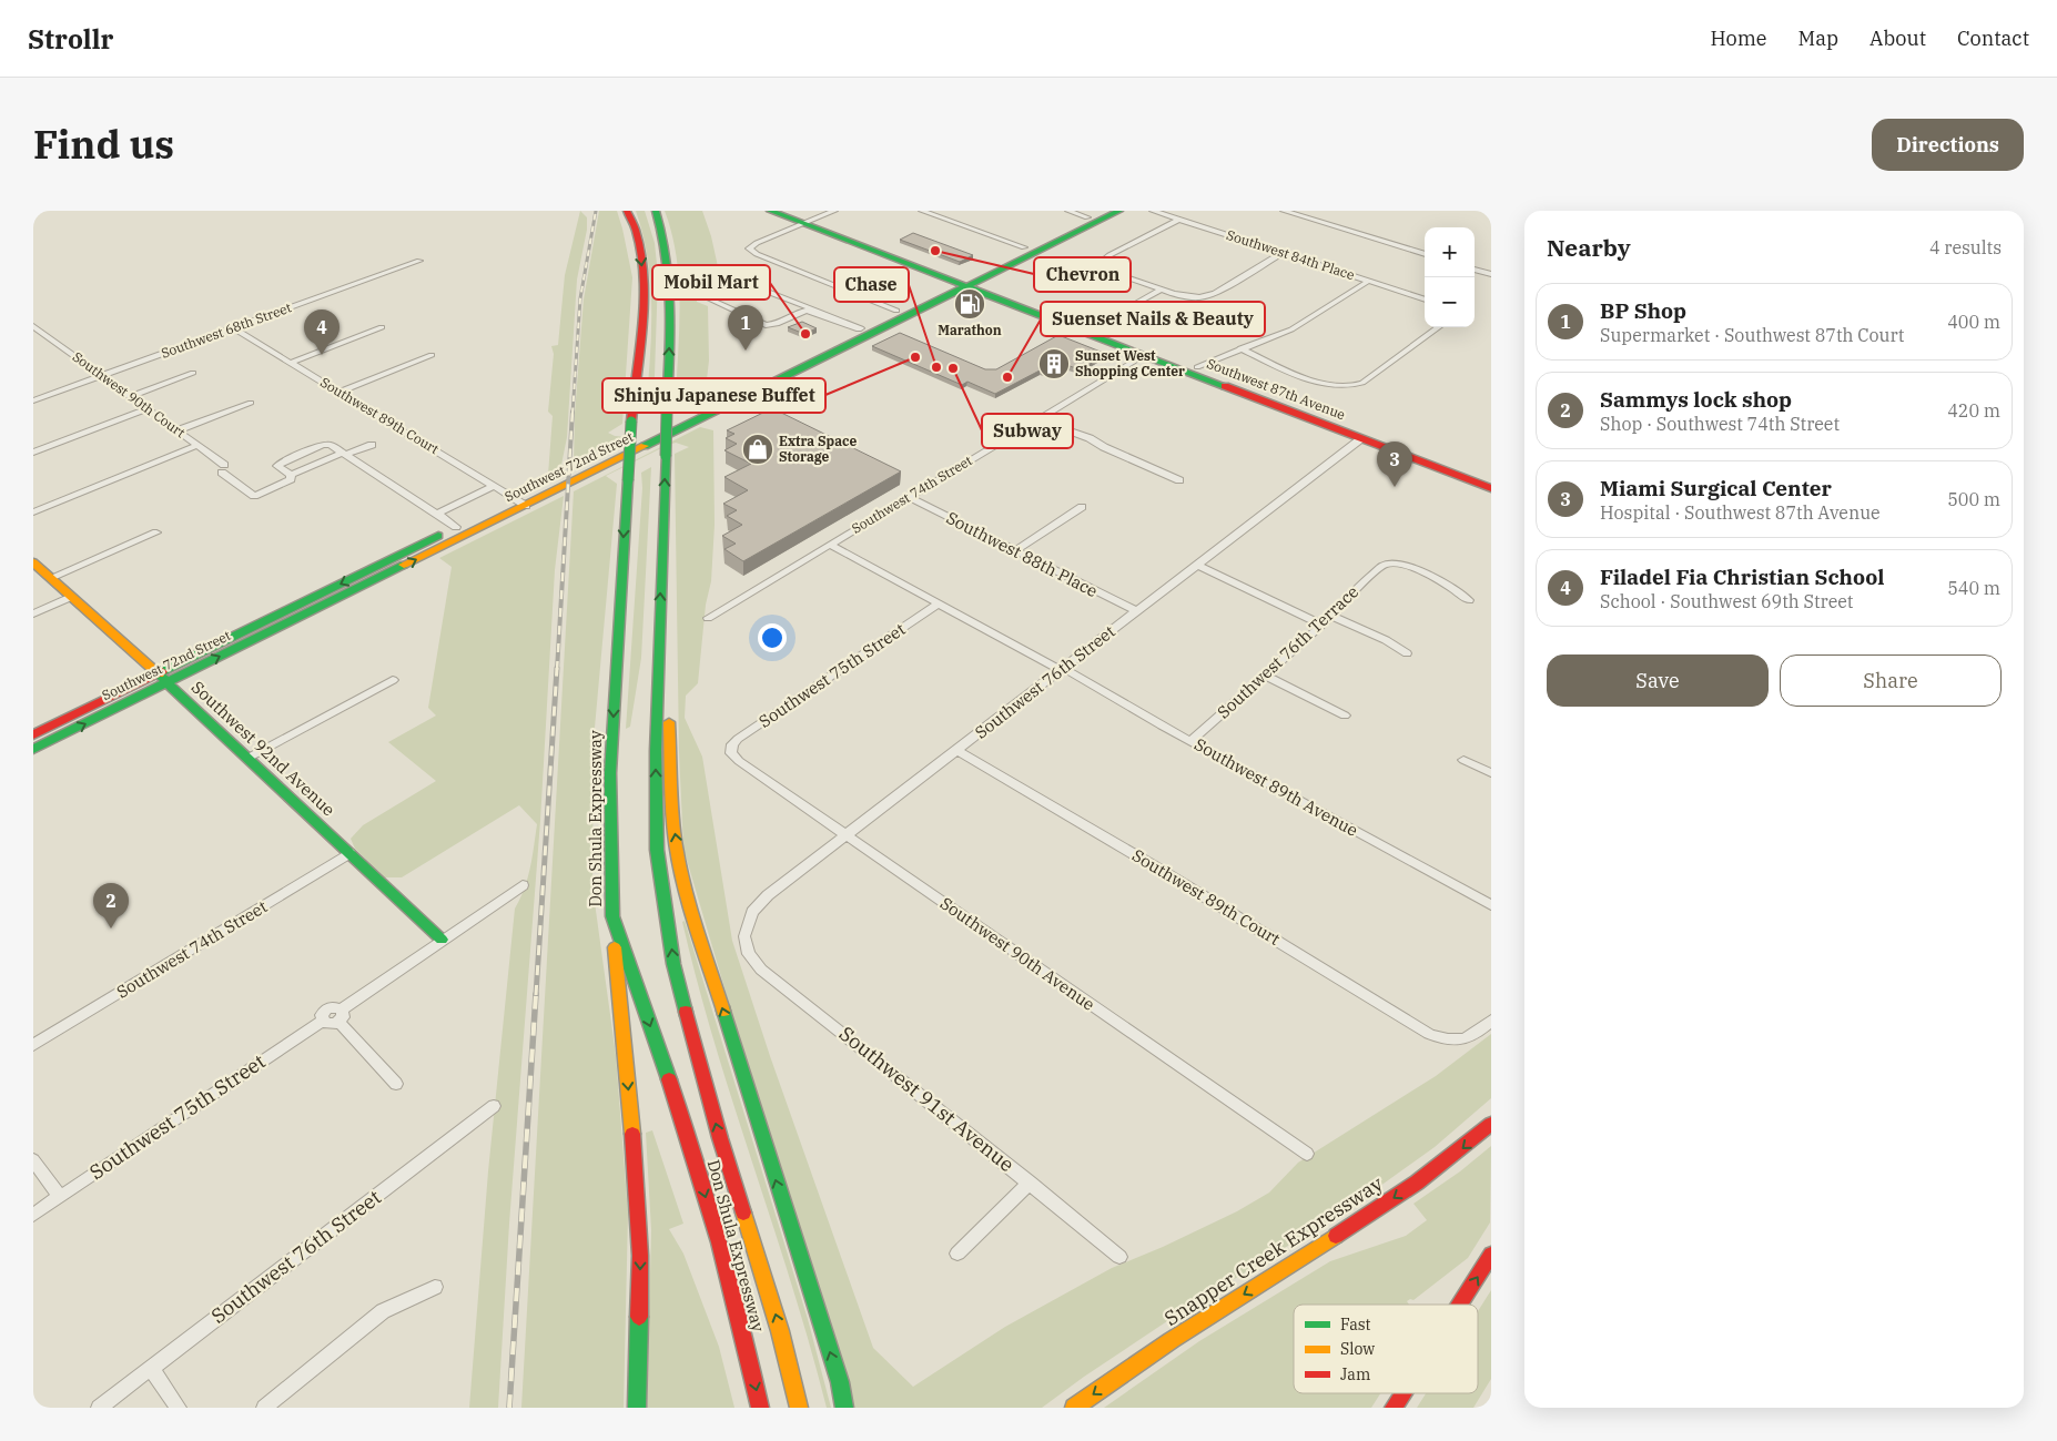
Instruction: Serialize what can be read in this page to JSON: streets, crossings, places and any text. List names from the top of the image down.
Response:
{
  "streets": {
    "main road": [
      "Southwest 87th Avenue",
      "Southwest 72nd Street",
      "Southwest 92nd Avenue",
      "Don Shula Expressway",
      "Snapper Creek Expressway"
    ],
    "street": [
      "Southwest 84th Place",
      "Southwest 68th Street",
      "Southwest 90th Court",
      "Southwest 89th Court",
      "Southwest 74th Street",
      "Southwest 88th Place",
      "Southwest 76th Terrace",
      "Southwest 75th Street",
      "Southwest 76th Street",
      "Southwest 89th Avenue",
      "Southwest 90th Avenue",
      "Southwest 91st Avenue"
    ]
  },
  "crossings": [
    ["Southwest 68th Street", "Southwest 90th Court"],
    ["Southwest 68th Street", "Southwest 89th Court"],
    ["Southwest 87th Avenue", "Southwest 72nd Street"],
    ["Southwest 87th Avenue", "Southwest 74th Street"],
    ["Southwest 87th Avenue", "Southwest 76th Street"],
    ["Southwest 89th Court", "Southwest 72nd Street"],
    ["Southwest 89th Court", "Southwest 76th Street"],
    ["Southwest 72nd Street", "Southwest 92nd Avenue"],
    ["Southwest 74th Street", "Southwest 88th Place"],
    ["Southwest 74th Street", "Southwest 92nd Avenue"],
    ["Southwest 74th Street", "Southwest 89th Avenue"],
    ["Southwest 88th Place", "Southwest 76th Street"],
    ["Southwest 76th Terrace", "Southwest 89th Avenue"],
    ["Southwest 75th Street", "Southwest 89th Avenue"],
    ["Southwest 75th Street", "Southwest 90th Avenue"],
    ["Southwest 76th Street", "Southwest 89th Avenue"],
    ["Southwest 76th Street", "Southwest 90th Avenue"],
    ["Southwest 76th Street", "Southwest 91st Avenue"]
  ],
  "one_way": ["Snapper Creek Expressway"],
  "places": {
    "other": [
      "Chevron",
      "Mobil Mart",
      "Shinju Japanese Buffet",
      "Chase",
      "Subway",
      "Suenset Nails & Beauty"
    ],
    "fuel station": ["Marathon"],
    "building": ["Sunset West Shopping Center"],
    "shop": ["Extra Space Storage"]
  },
  "legend": ["Fast", "Slow", "Jam"],
  "page": {
    "header": "Strollr",
    "nav": [
      "Home",
      "Map",
      "About",
      "Contact"
    ],
    "title": "Find us",
    "buttons": [
      "Directions",
      ["Save", "Share"]
    ],
    "heading": ["Nearby", "4 results"],
    "map_buttons": ["+", "−"],
    "list": [
      {
        "mark": "1",
        "name": "BP Shop",
        "note": "Supermarket · Southwest 87th Court",
        "value": "400 m"
      },
      {
        "mark": "2",
        "name": "Sammys lock shop",
        "note": "Shop · Southwest 74th Street",
        "value": "420 m"
      },
      {
        "mark": "3",
        "name": "Miami Surgical Center",
        "note": "Hospital · Southwest 87th Avenue",
        "value": "500 m"
      },
      {
        "mark": "4",
        "name": "Filadel Fia Christian School",
        "note": "School · Southwest 69th Street",
        "value": "540 m"
      }
    ],
    "pins": [
      "1",
      "4",
      "3",
      "2"
    ]
  }
}
